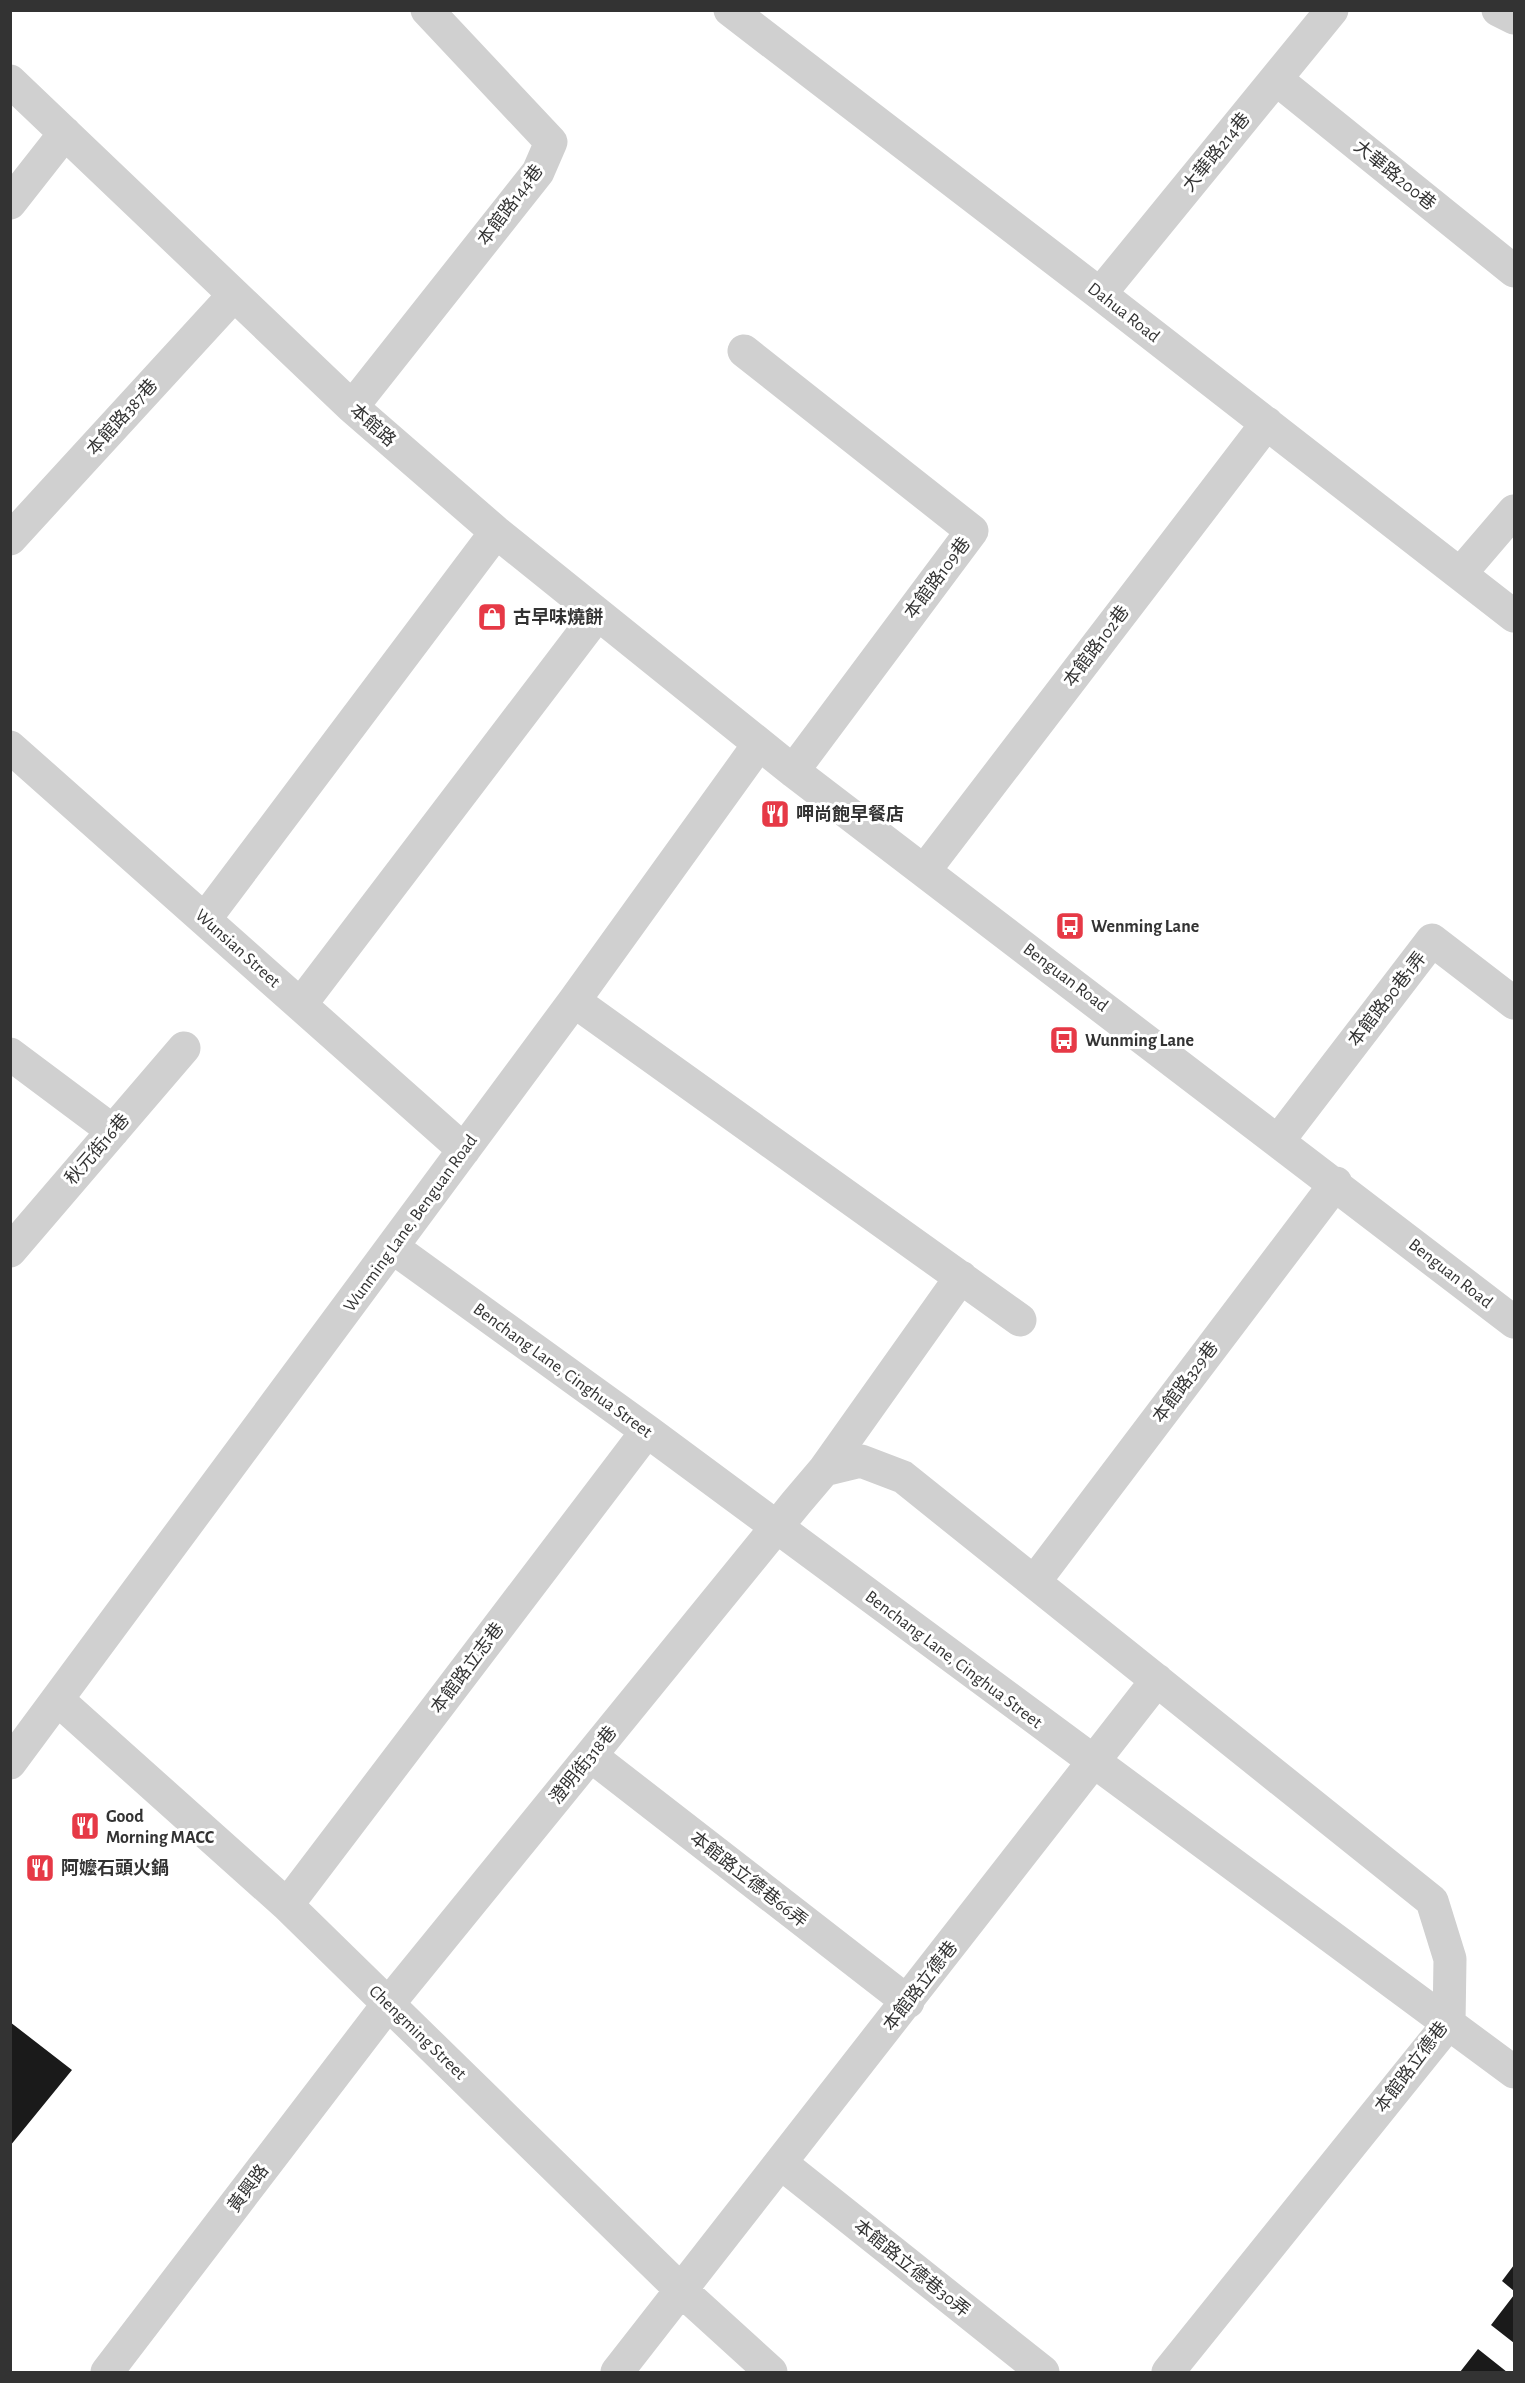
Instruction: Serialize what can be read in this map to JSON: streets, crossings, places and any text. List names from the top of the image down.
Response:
{
  "streets": {
    "street": [
      "大華路214巷",
      "大華路200巷",
      "本館路144巷",
      "Dahua Road",
      "本館路387巷",
      "本館路",
      "本館路109巷",
      "本館路102巷",
      "Wunsian Street",
      "Benguan Road",
      "本館路90巷1弄",
      "秋元街16巷",
      "Wunming Lane, Benguan Road",
      "Benchang Lane, Cinghua Street",
      "本館路329巷",
      "本館路立志巷",
      "澄明街318巷",
      "本館路立德巷66弄",
      "本館路立德巷",
      "Chengming Street",
      "黃興路",
      "本館路立德巷30弄"
    ]
  },
  "crossings": [
    ["大華路214巷", "大華路200巷"],
    ["大華路214巷", "Dahua Road"],
    ["本館路144巷", "本館路"],
    ["Dahua Road", "本館路102巷"],
    ["本館路387巷", "本館路"],
    ["本館路", "Benguan Road"],
    ["本館路", "Wunming Lane, Benguan Road"],
    ["本館路109巷", "Benguan Road"],
    ["本館路102巷", "Benguan Road"],
    ["Wunsian Street", "Wunming Lane, Benguan Road"],
    ["Benguan Road", "本館路90巷1弄"],
    ["Benguan Road", "Wunming Lane, Benguan Road"],
    ["Benguan Road", "本館路329巷"],
    ["Wunming Lane, Benguan Road", "Benchang Lane, Cinghua Street"],
    ["Wunming Lane, Benguan Road", "Chengming Street"],
    ["Benchang Lane, Cinghua Street", "本館路立志巷"],
    ["Benchang Lane, Cinghua Street", "澄明街318巷"],
    ["Benchang Lane, Cinghua Street", "本館路立德巷"],
    ["本館路329巷", "本館路立德巷"],
    ["本館路立志巷", "Chengming Street"],
    ["澄明街318巷", "本館路立德巷66弄"],
    ["澄明街318巷", "Chengming Street"],
    ["澄明街318巷", "黃興路"],
    ["本館路立德巷66弄", "本館路立德巷"],
    ["本館路立德巷", "Chengming Street"],
    ["本館路立德巷", "本館路立德巷30弄"],
    ["Chengming Street", "黃興路"]
  ],
  "places": {
    "shop": ["古早味燒餅"],
    "restaurant": ["呷尚飽早餐店", "Good Morning MACC", "阿嬤石頭火鍋"],
    "bus stop": ["Wenming Lane", "Wunming Lane"]
  }
}
